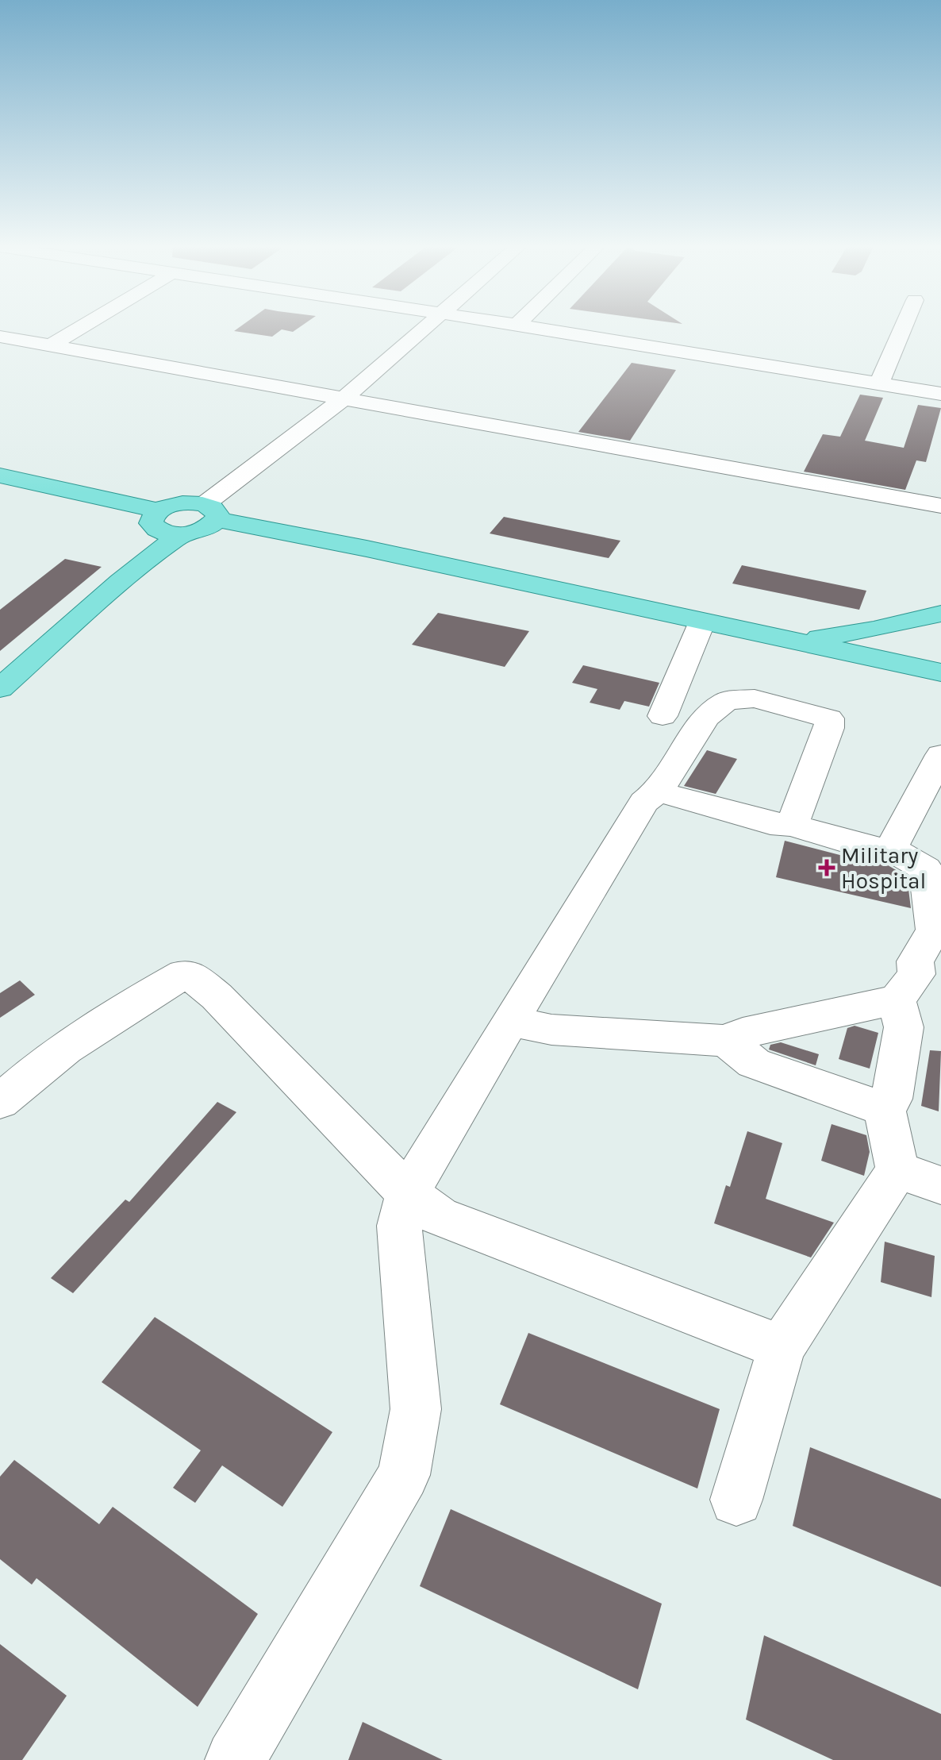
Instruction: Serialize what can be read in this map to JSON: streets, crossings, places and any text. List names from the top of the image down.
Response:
{
  "places": {
    "health": ["Military Hospital"]
  }
}
